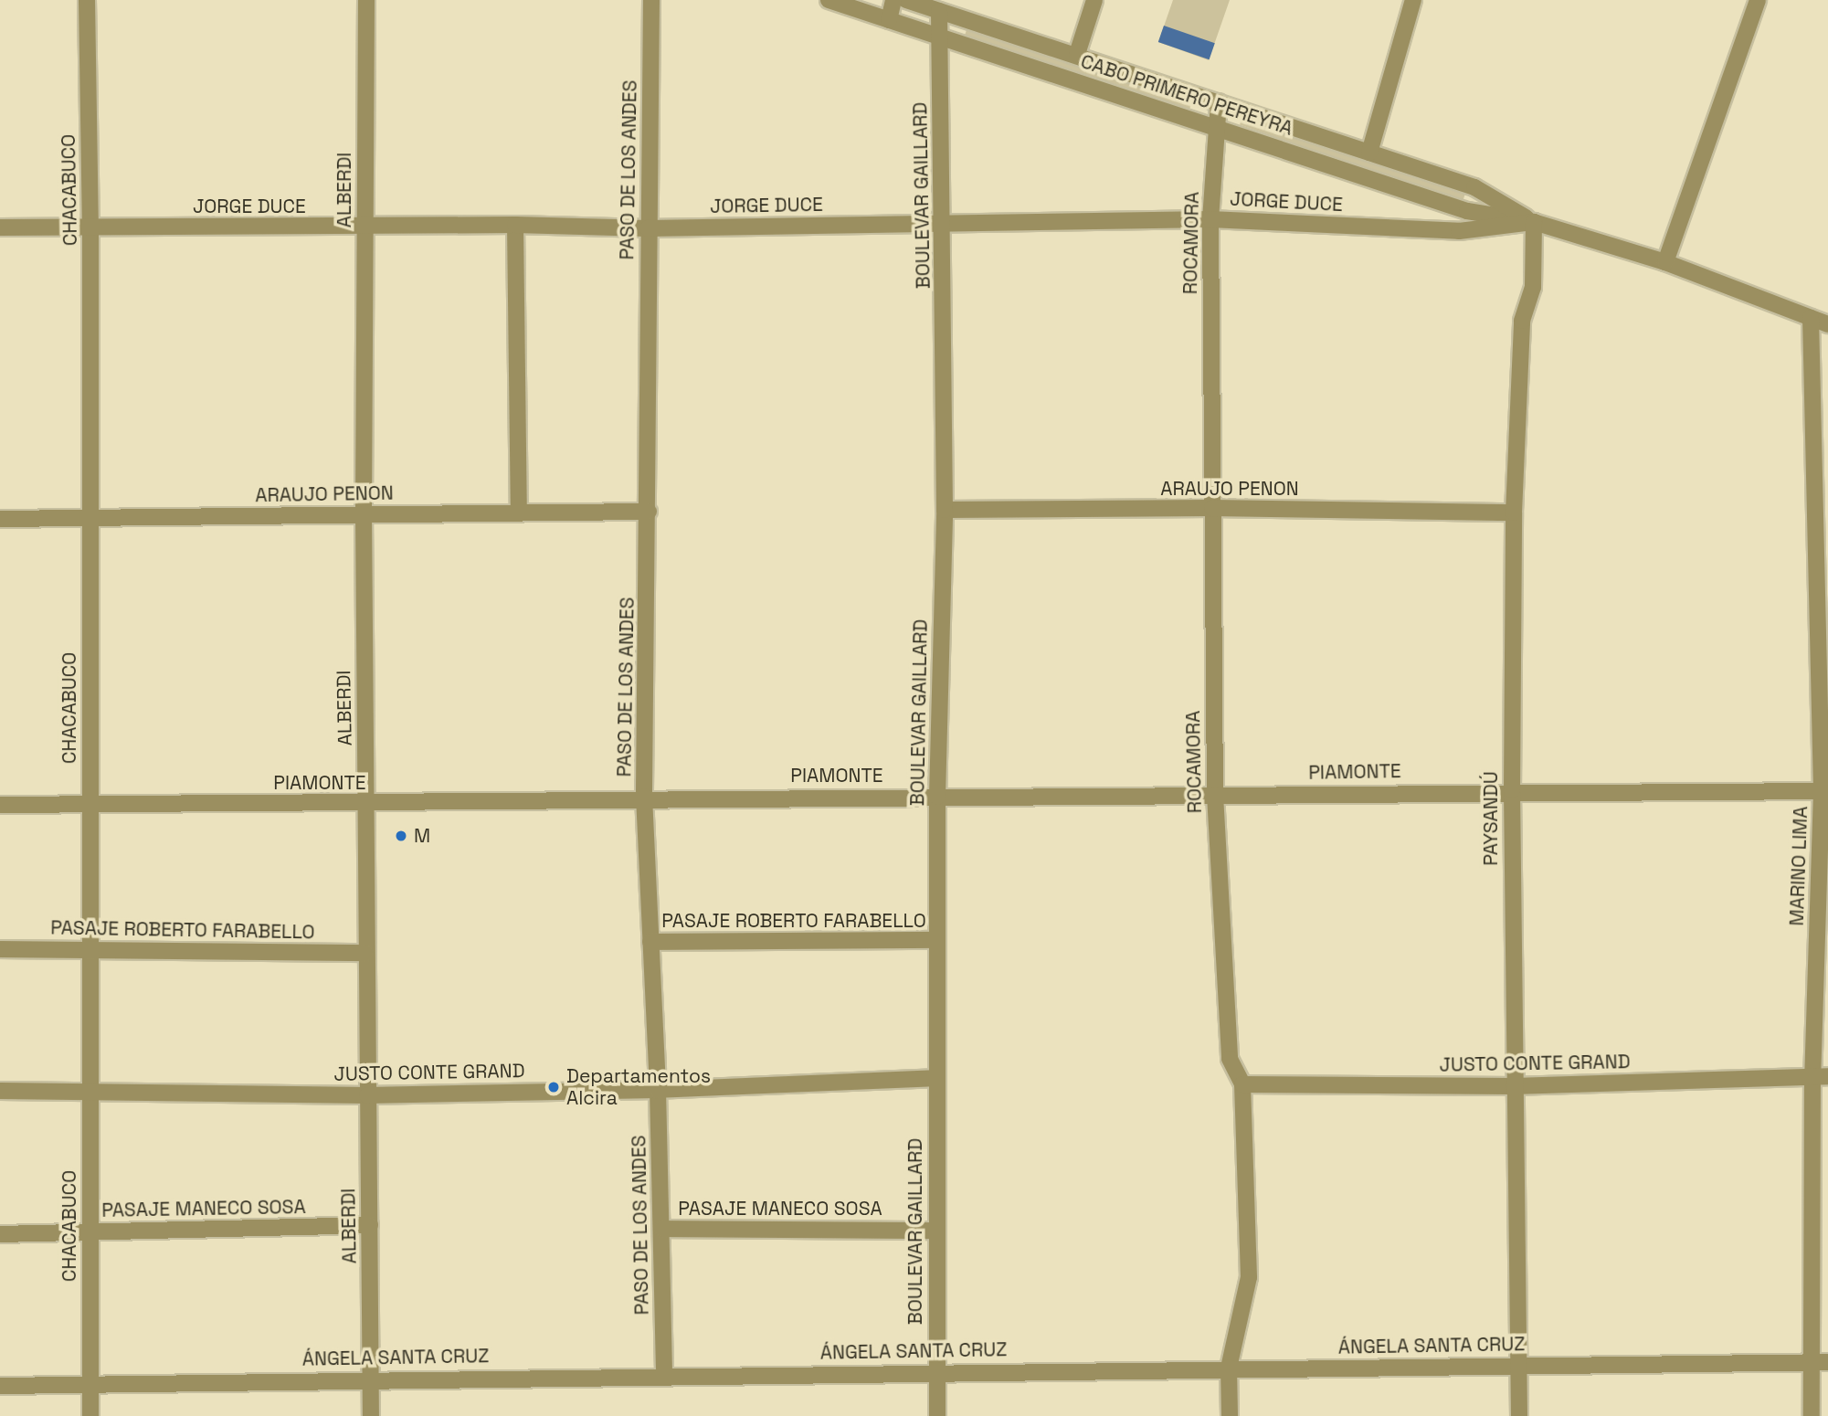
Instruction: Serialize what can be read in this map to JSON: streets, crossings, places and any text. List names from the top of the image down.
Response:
{
  "streets": {
    "street": [
      "CABO PRIMERO PEREYRA",
      "PASO DE LOS ANDES",
      "CHACABUCO",
      "ALBERDI",
      "BOULEVAR GAILLARD",
      "JORGE DUCE",
      "ROCAMORA",
      "ARAUJO PENON",
      "PIAMONTE",
      "PAYSANDÚ",
      "MARINO LIMA",
      "PASAJE ROBERTO FARABELLO",
      "JUSTO CONTE GRAND",
      "PASAJE MANECO SOSA",
      "ÁNGELA SANTA CRUZ"
    ]
  },
  "crossings": [
    ["CABO PRIMERO PEREYRA", "BOULEVAR GAILLARD"],
    ["CABO PRIMERO PEREYRA", "JORGE DUCE"],
    ["CABO PRIMERO PEREYRA", "ROCAMORA"],
    ["CABO PRIMERO PEREYRA", "PAYSANDÚ"],
    ["CABO PRIMERO PEREYRA", "MARINO LIMA"],
    ["PASO DE LOS ANDES", "JORGE DUCE"],
    ["PASO DE LOS ANDES", "ARAUJO PENON"],
    ["PASO DE LOS ANDES", "PIAMONTE"],
    ["PASO DE LOS ANDES", "PASAJE ROBERTO FARABELLO"],
    ["PASO DE LOS ANDES", "JUSTO CONTE GRAND"],
    ["PASO DE LOS ANDES", "PASAJE MANECO SOSA"],
    ["PASO DE LOS ANDES", "ÁNGELA SANTA CRUZ"],
    ["CHACABUCO", "JORGE DUCE"],
    ["CHACABUCO", "ARAUJO PENON"],
    ["CHACABUCO", "PIAMONTE"],
    ["CHACABUCO", "PASAJE ROBERTO FARABELLO"],
    ["CHACABUCO", "JUSTO CONTE GRAND"],
    ["CHACABUCO", "PASAJE MANECO SOSA"],
    ["CHACABUCO", "ÁNGELA SANTA CRUZ"],
    ["ALBERDI", "JORGE DUCE"],
    ["ALBERDI", "ARAUJO PENON"],
    ["ALBERDI", "PIAMONTE"],
    ["ALBERDI", "PASAJE ROBERTO FARABELLO"],
    ["ALBERDI", "JUSTO CONTE GRAND"],
    ["ALBERDI", "PASAJE MANECO SOSA"],
    ["ALBERDI", "ÁNGELA SANTA CRUZ"],
    ["BOULEVAR GAILLARD", "JORGE DUCE"],
    ["BOULEVAR GAILLARD", "ARAUJO PENON"],
    ["BOULEVAR GAILLARD", "PIAMONTE"],
    ["BOULEVAR GAILLARD", "PASAJE ROBERTO FARABELLO"],
    ["BOULEVAR GAILLARD", "JUSTO CONTE GRAND"],
    ["BOULEVAR GAILLARD", "PASAJE MANECO SOSA"],
    ["BOULEVAR GAILLARD", "ÁNGELA SANTA CRUZ"],
    ["JORGE DUCE", "ROCAMORA"],
    ["JORGE DUCE", "PAYSANDÚ"],
    ["ROCAMORA", "ARAUJO PENON"],
    ["ROCAMORA", "PIAMONTE"],
    ["ROCAMORA", "JUSTO CONTE GRAND"],
    ["ROCAMORA", "ÁNGELA SANTA CRUZ"],
    ["ARAUJO PENON", "PAYSANDÚ"],
    ["PIAMONTE", "PAYSANDÚ"],
    ["PIAMONTE", "MARINO LIMA"],
    ["PAYSANDÚ", "JUSTO CONTE GRAND"],
    ["PAYSANDÚ", "ÁNGELA SANTA CRUZ"],
    ["MARINO LIMA", "JUSTO CONTE GRAND"],
    ["MARINO LIMA", "ÁNGELA SANTA CRUZ"]
  ],
  "places": ["M", "Departamentos Alcira"]
}
